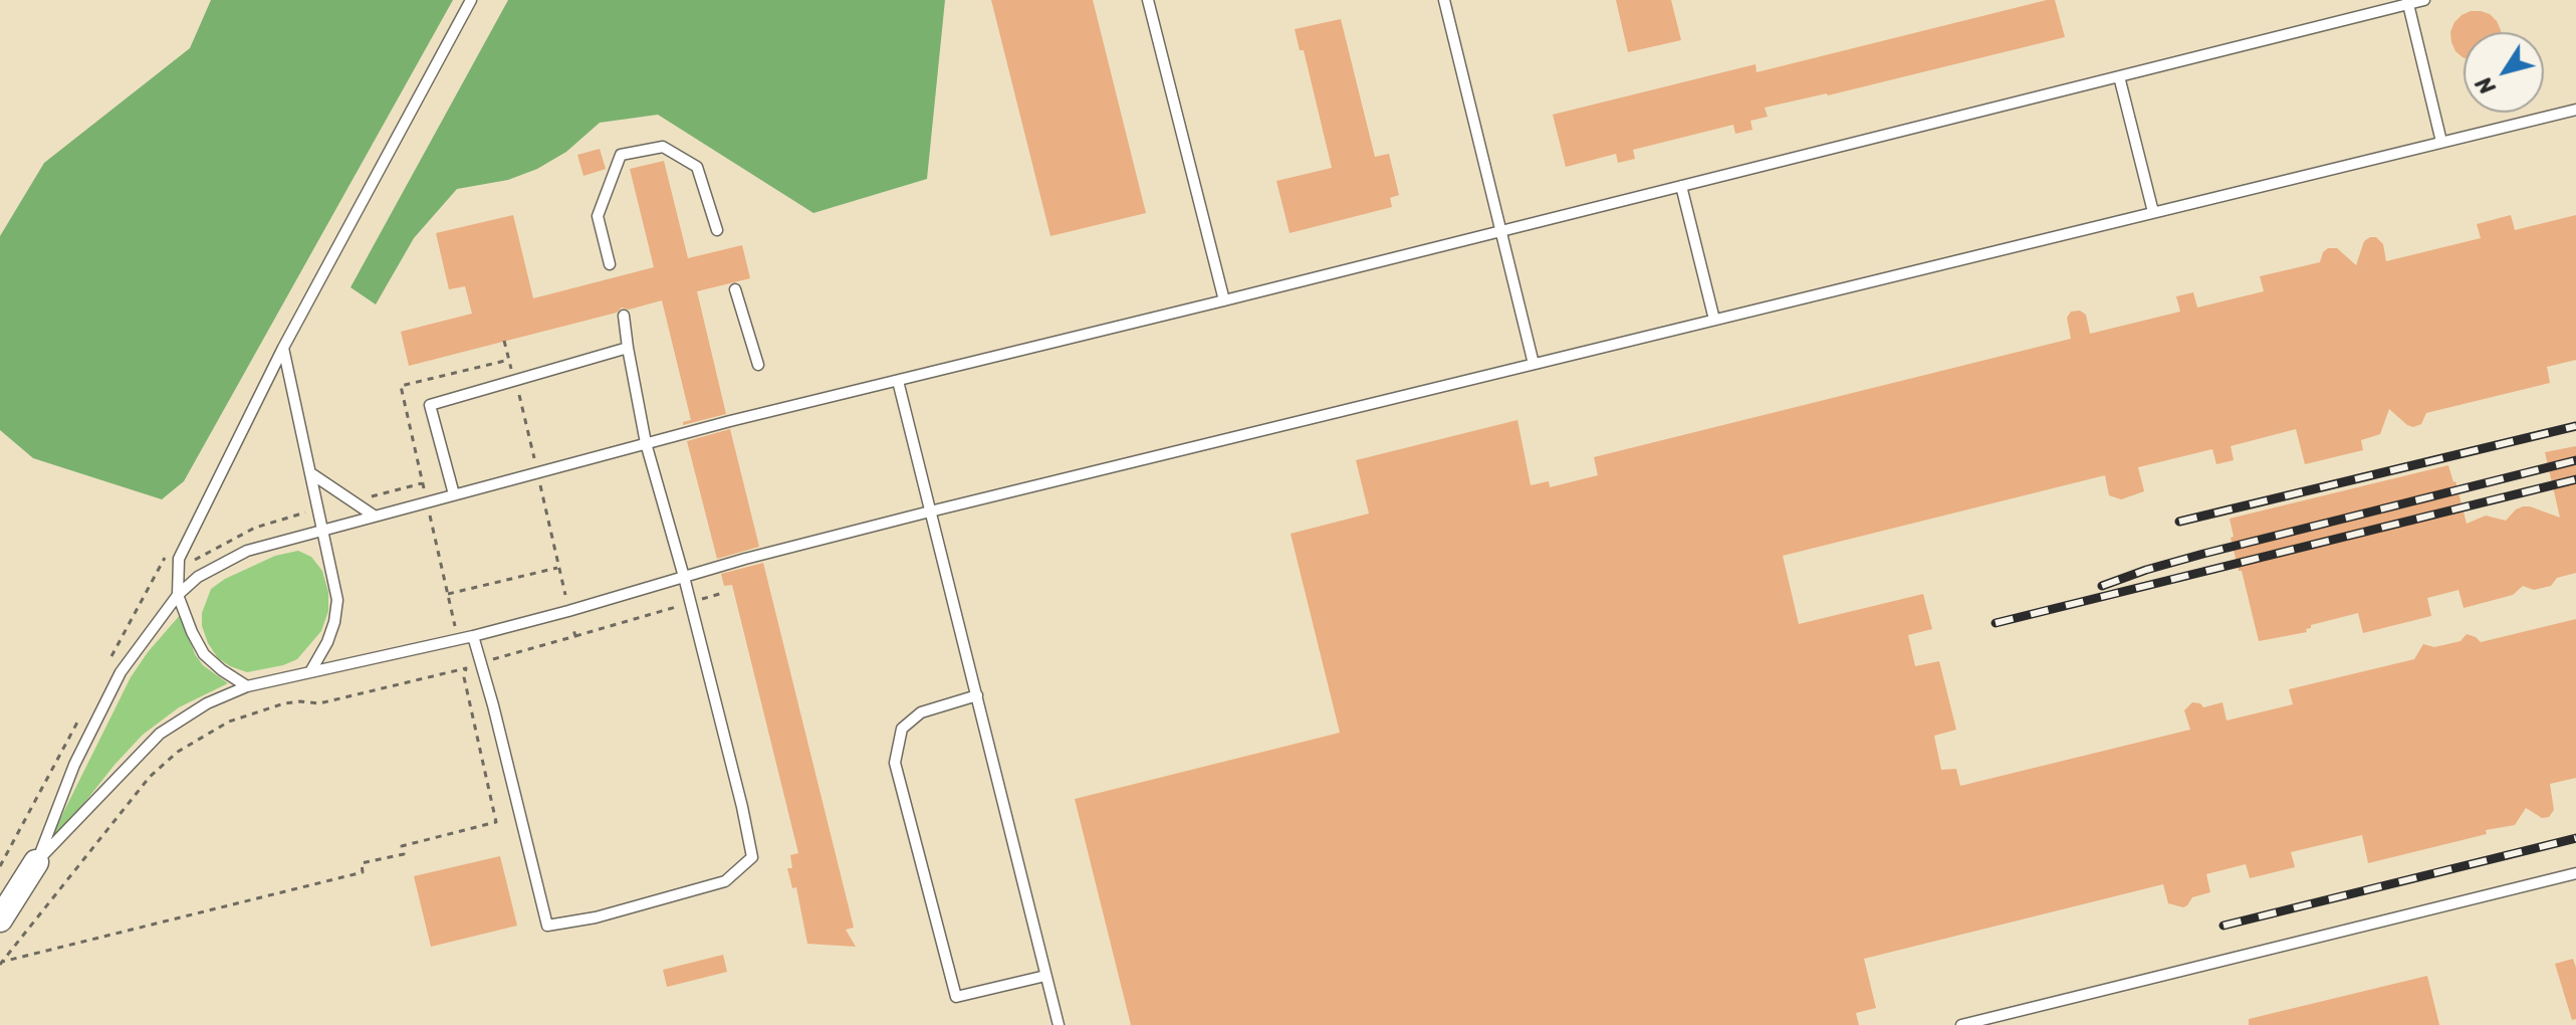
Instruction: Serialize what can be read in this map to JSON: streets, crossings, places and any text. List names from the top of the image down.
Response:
{
  "north": "bottom left"
}
